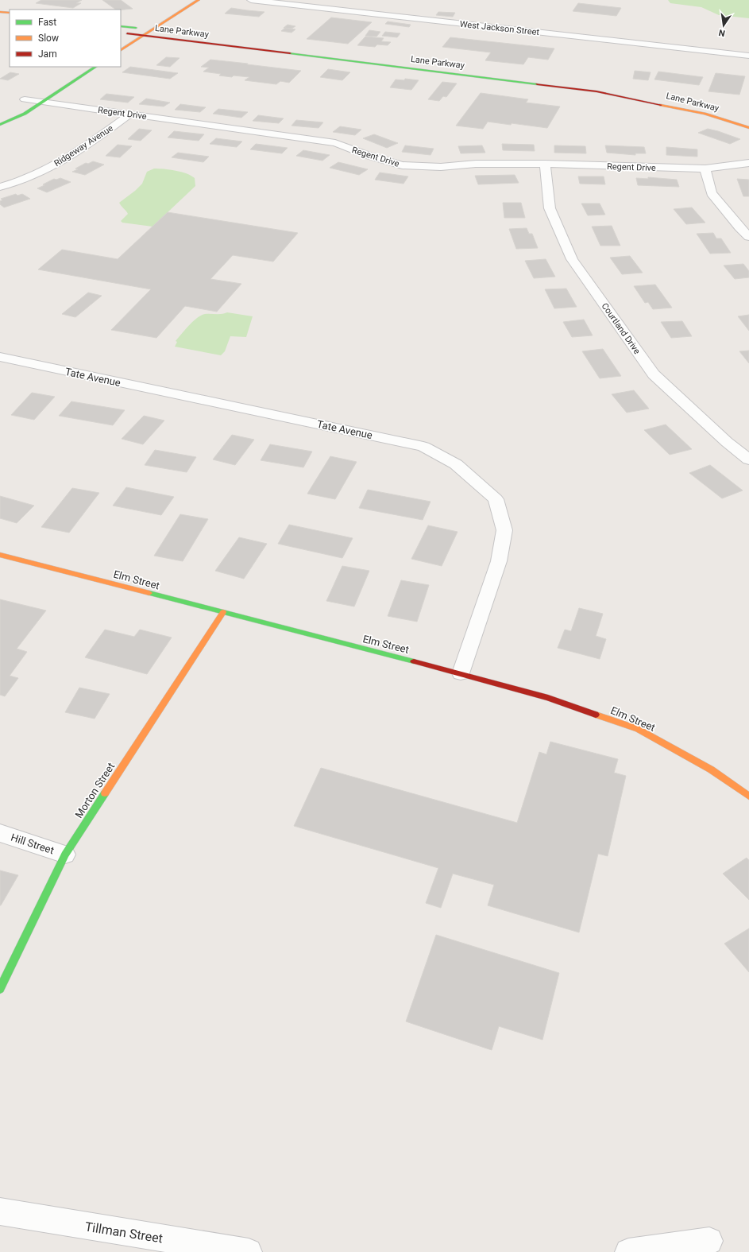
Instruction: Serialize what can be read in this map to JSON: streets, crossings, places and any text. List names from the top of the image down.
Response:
{
  "streets": {
    "main road": ["Lane Parkway", "Elm Street", "Morton Street"],
    "street": [
      "West Jackson Street",
      "Regent Drive",
      "Ridgeway Avenue",
      "Courtland Drive",
      "Tate Avenue",
      "Hill Street",
      "Tillman Street"
    ]
  },
  "crossings": [
    ["Regent Drive", "Ridgeway Avenue"],
    ["Regent Drive", "Courtland Drive"],
    ["Tate Avenue", "Elm Street"],
    ["Elm Street", "Morton Street"],
    ["Morton Street", "Hill Street"]
  ],
  "legend": ["Fast", "Slow", "Jam"],
  "north": "bottom"
}
